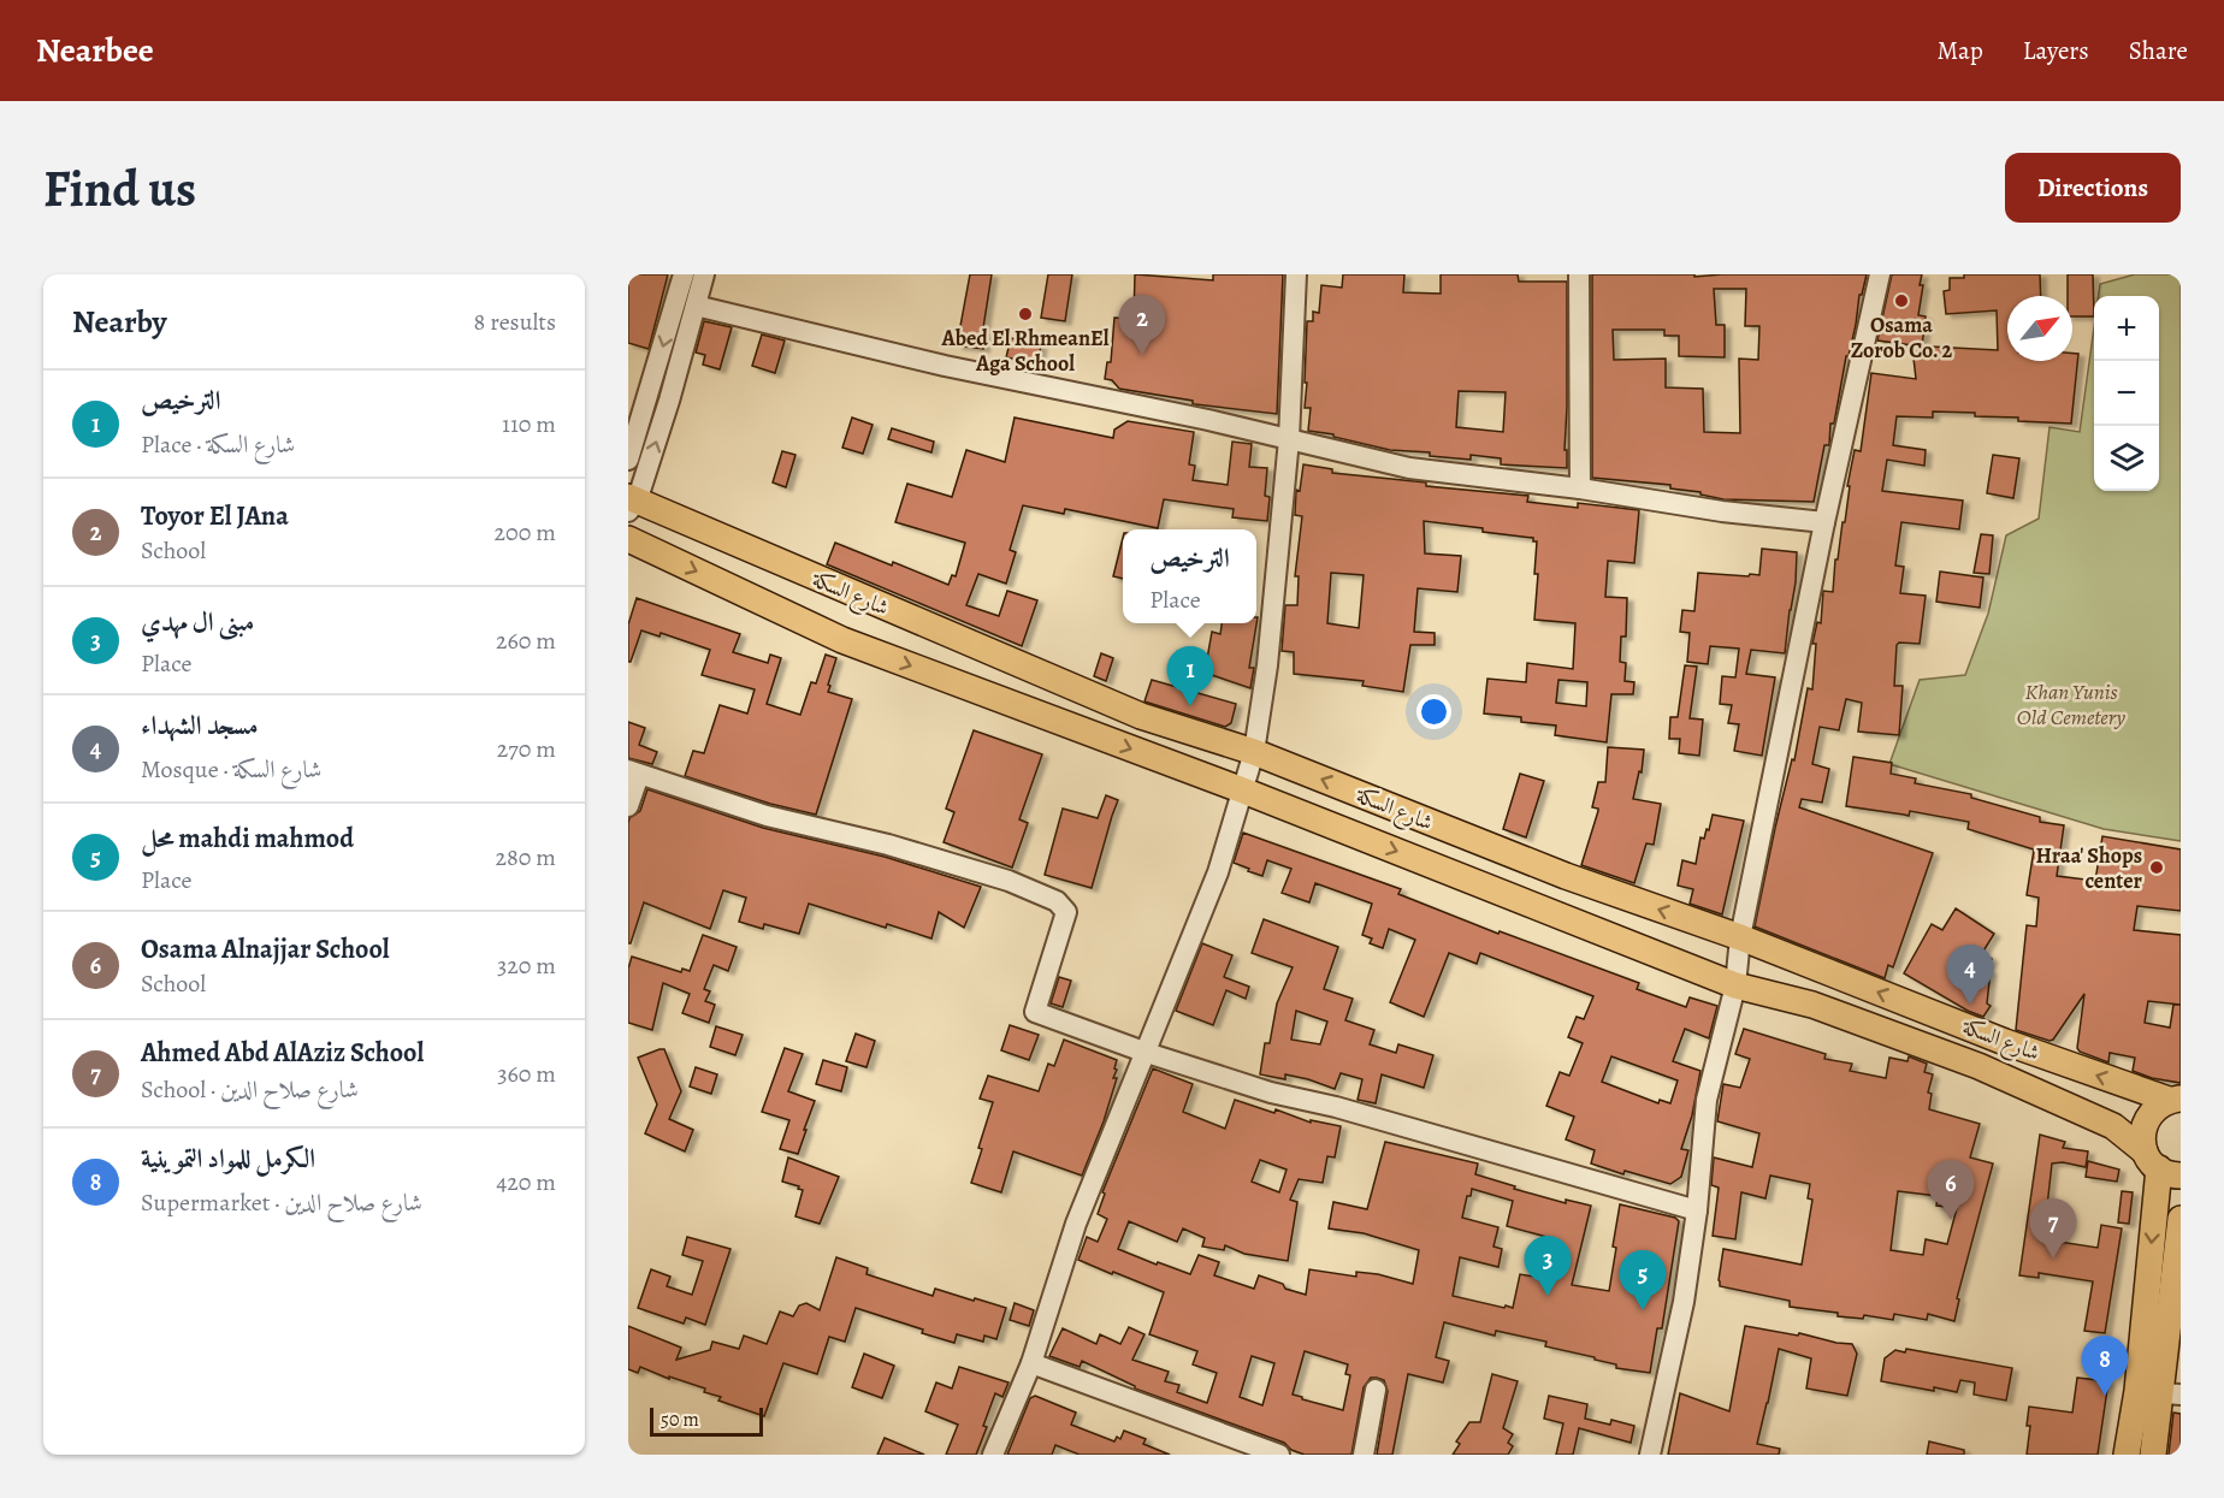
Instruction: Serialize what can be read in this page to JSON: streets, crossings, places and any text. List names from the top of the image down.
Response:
{
  "streets": {
    "main road": ["شارع السكة"]
  },
  "parks": ["Khan Yunis Old Cemetery"],
  "places": ["Osama Zorob Co. 2", "Abed El RhmeanEl Aga School", "Hraa' Shops center"],
  "scale_bar": "50 m",
  "north": "top right",
  "page": {
    "header": "Nearbee",
    "nav": ["Map", "Layers", "Share"],
    "buttons": "Directions",
    "title": "Find us",
    "heading": ["Nearby", "8 results"],
    "pins": [
      "2",
      "1",
      "4",
      "6",
      "7",
      "3",
      "5",
      "8"
    ],
    "map_buttons": ["+", "−"],
    "list": [
      {
        "mark": "1",
        "name": "الترخيص",
        "note": "Place · شارع السكة",
        "value": "110 m"
      },
      {
        "mark": "2",
        "name": "Toyor El JAna",
        "note": "School",
        "value": "200 m"
      },
      {
        "mark": "3",
        "name": "مبنى ال مهدي",
        "note": "Place",
        "value": "260 m"
      },
      {
        "mark": "4",
        "name": "مسجد الشهداء",
        "note": "Mosque · شارع السكة",
        "value": "270 m"
      },
      {
        "mark": "5",
        "name": "محل mahdi mahmod",
        "note": "Place",
        "value": "280 m"
      },
      {
        "mark": "6",
        "name": "Osama Alnajjar School",
        "note": "School",
        "value": "320 m"
      },
      {
        "mark": "7",
        "name": "Ahmed Abd AlAziz School",
        "note": "School · شارع صلاح الدين",
        "value": "360 m"
      },
      {
        "mark": "8",
        "name": "الكرمل للمواد التموينية",
        "note": "Supermarket · شارع صلاح الدين",
        "value": "420 m"
      }
    ],
    "popup": ["الترخيص", "Place"],
    "scale": "50 m"
  }
}
